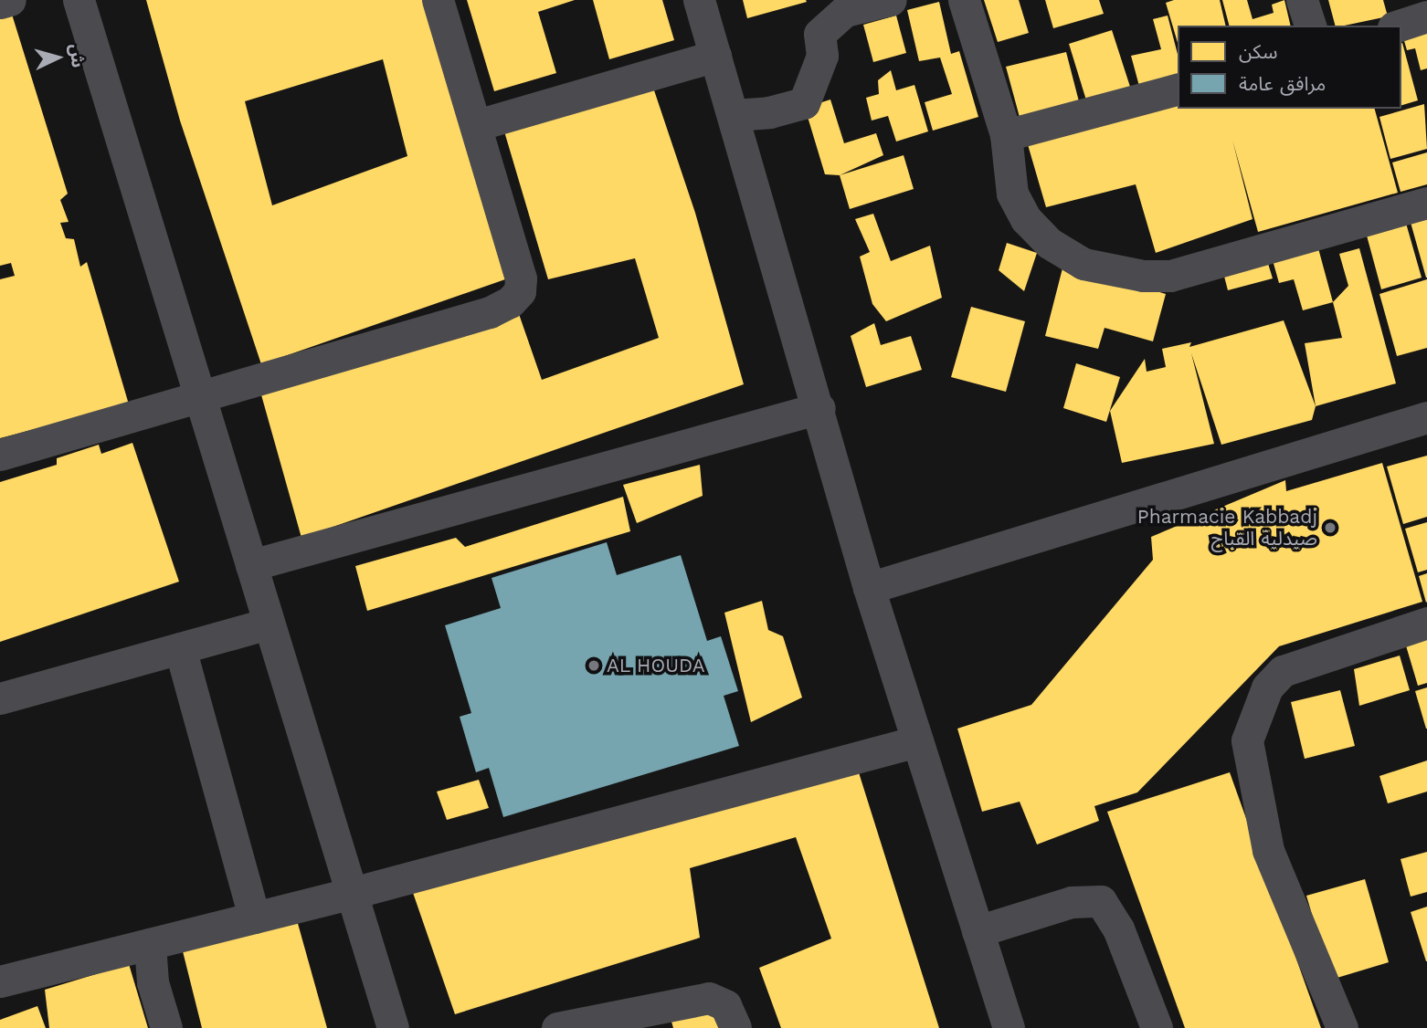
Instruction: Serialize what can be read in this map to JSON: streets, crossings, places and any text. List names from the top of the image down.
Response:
{
  "places": ["Pharmacie Kabbadj صيدلية القباج", "AL HOUDA"],
  "legend": ["سكن", "مرافق عامة"],
  "north": "right"
}
